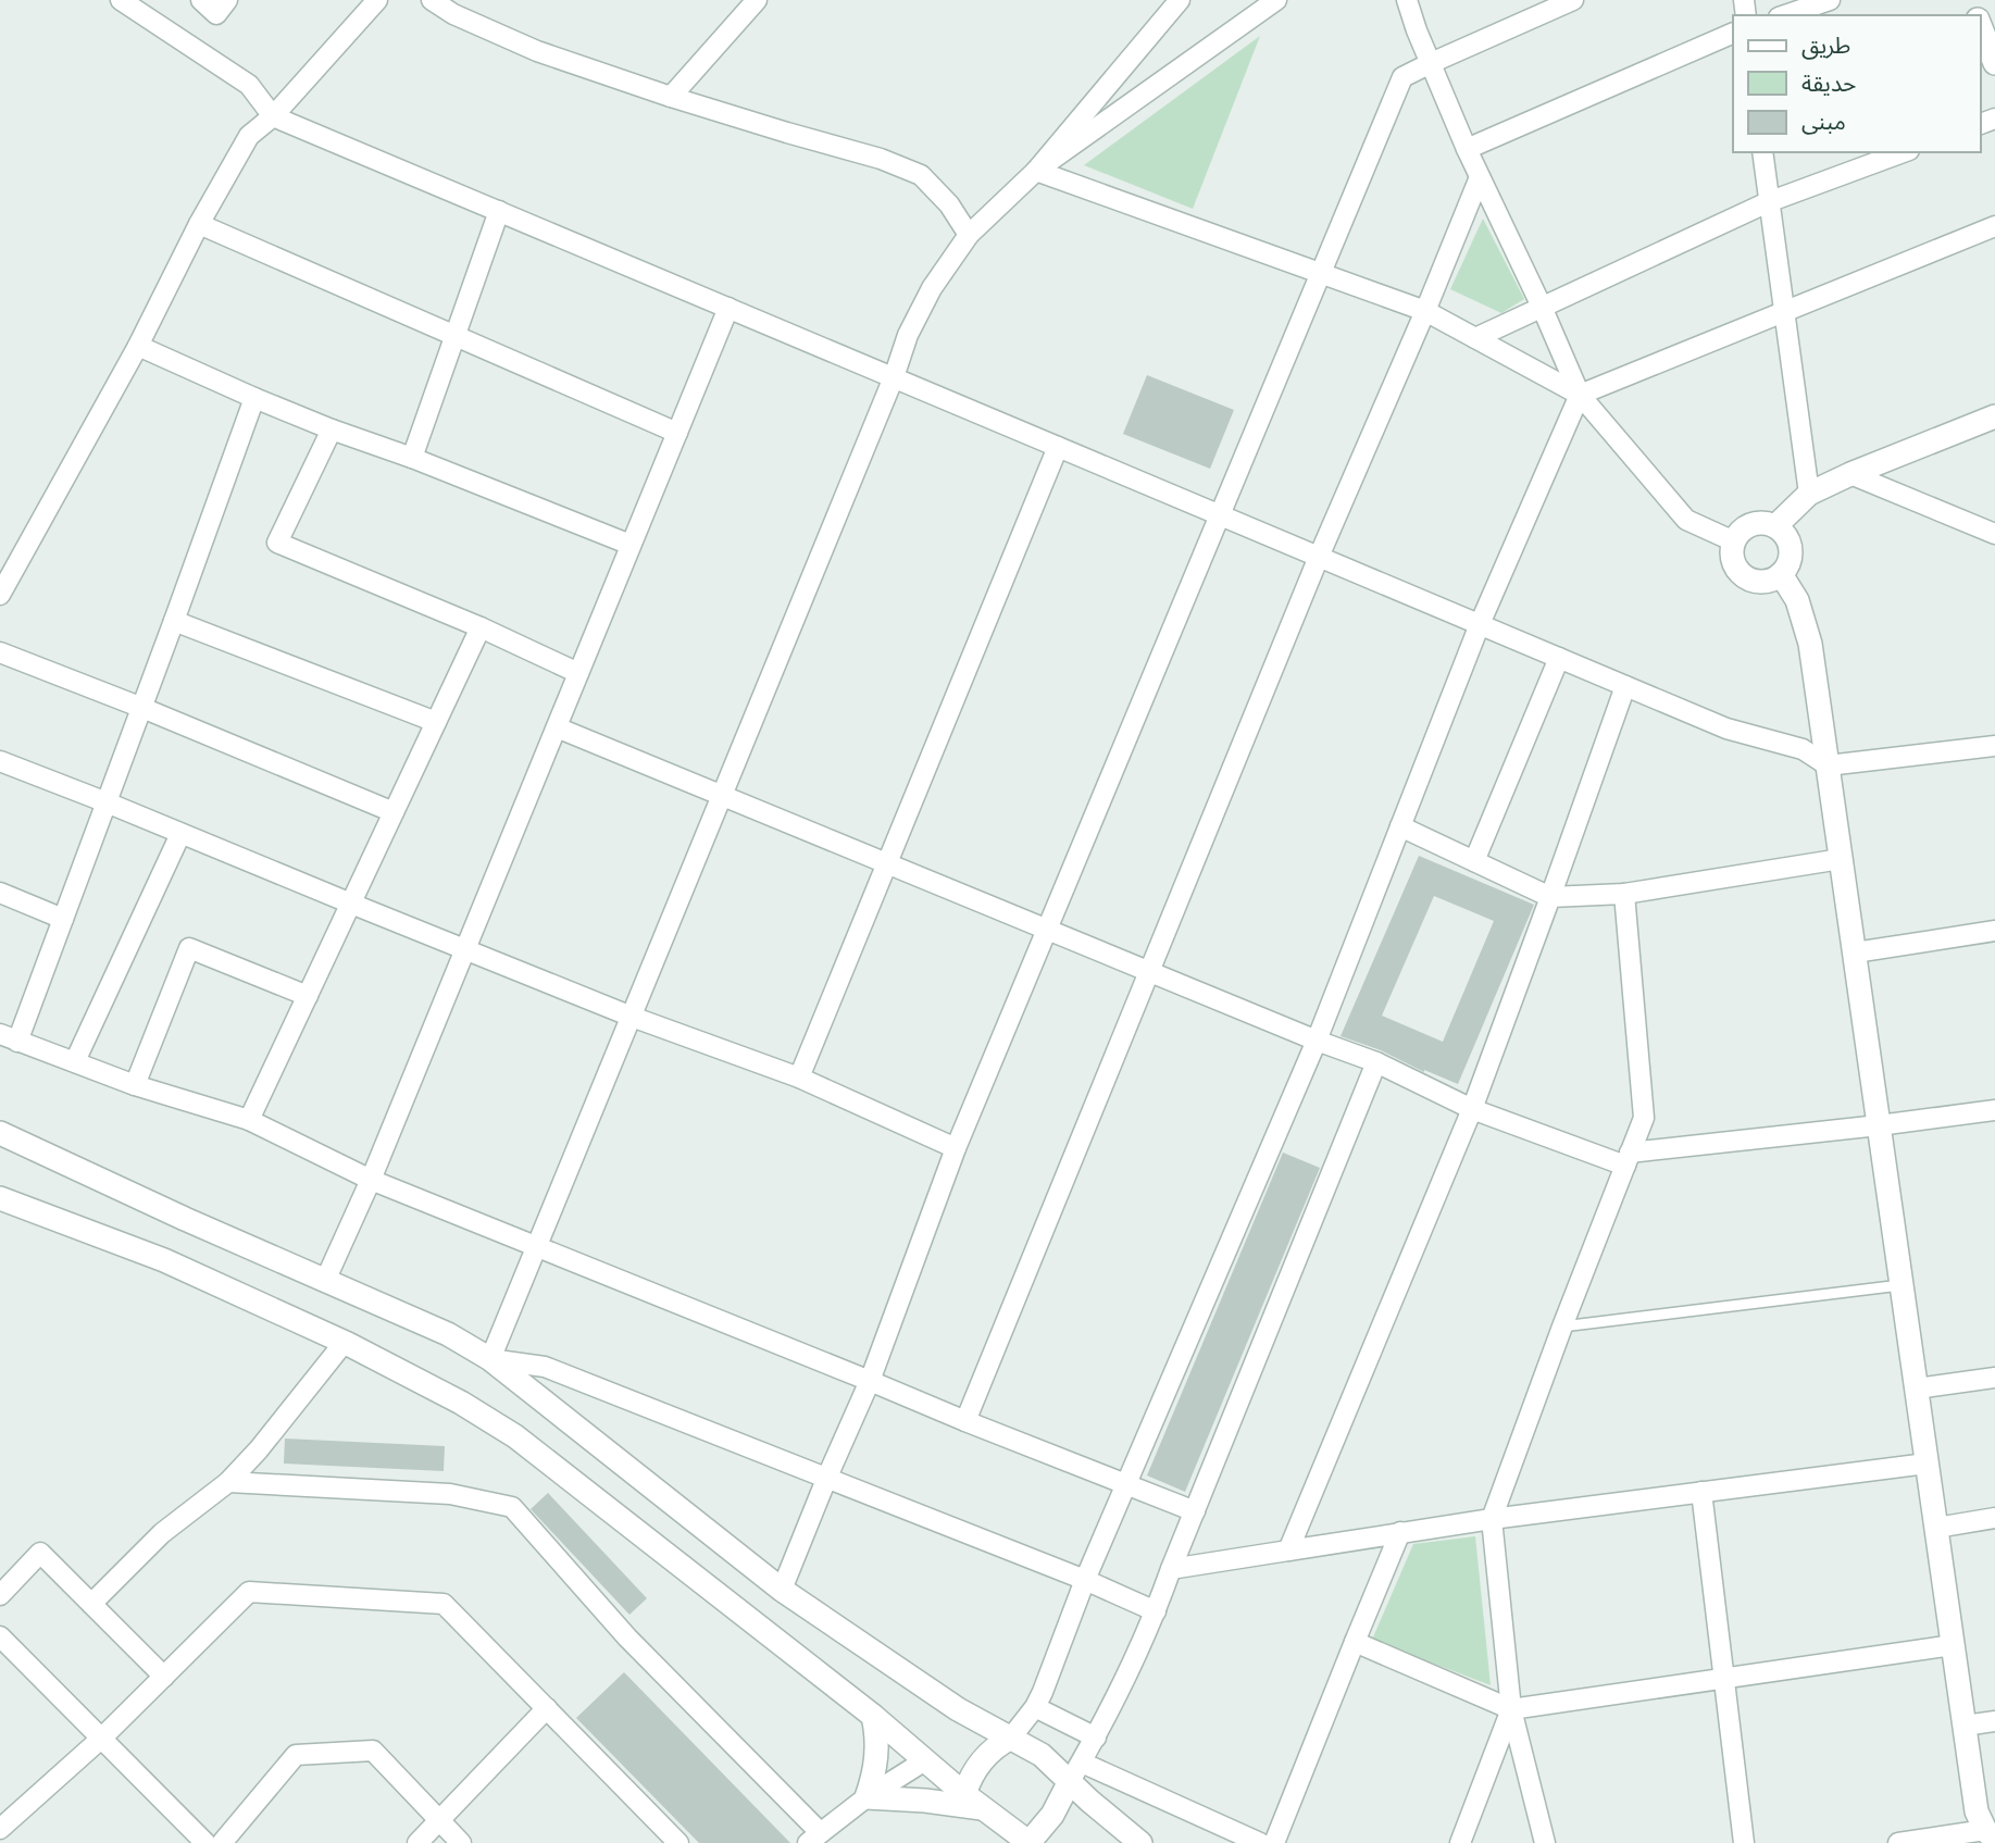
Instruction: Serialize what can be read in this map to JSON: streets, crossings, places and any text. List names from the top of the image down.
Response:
{
  "legend": ["طريق", "حديقة", "مبنى"]
}
